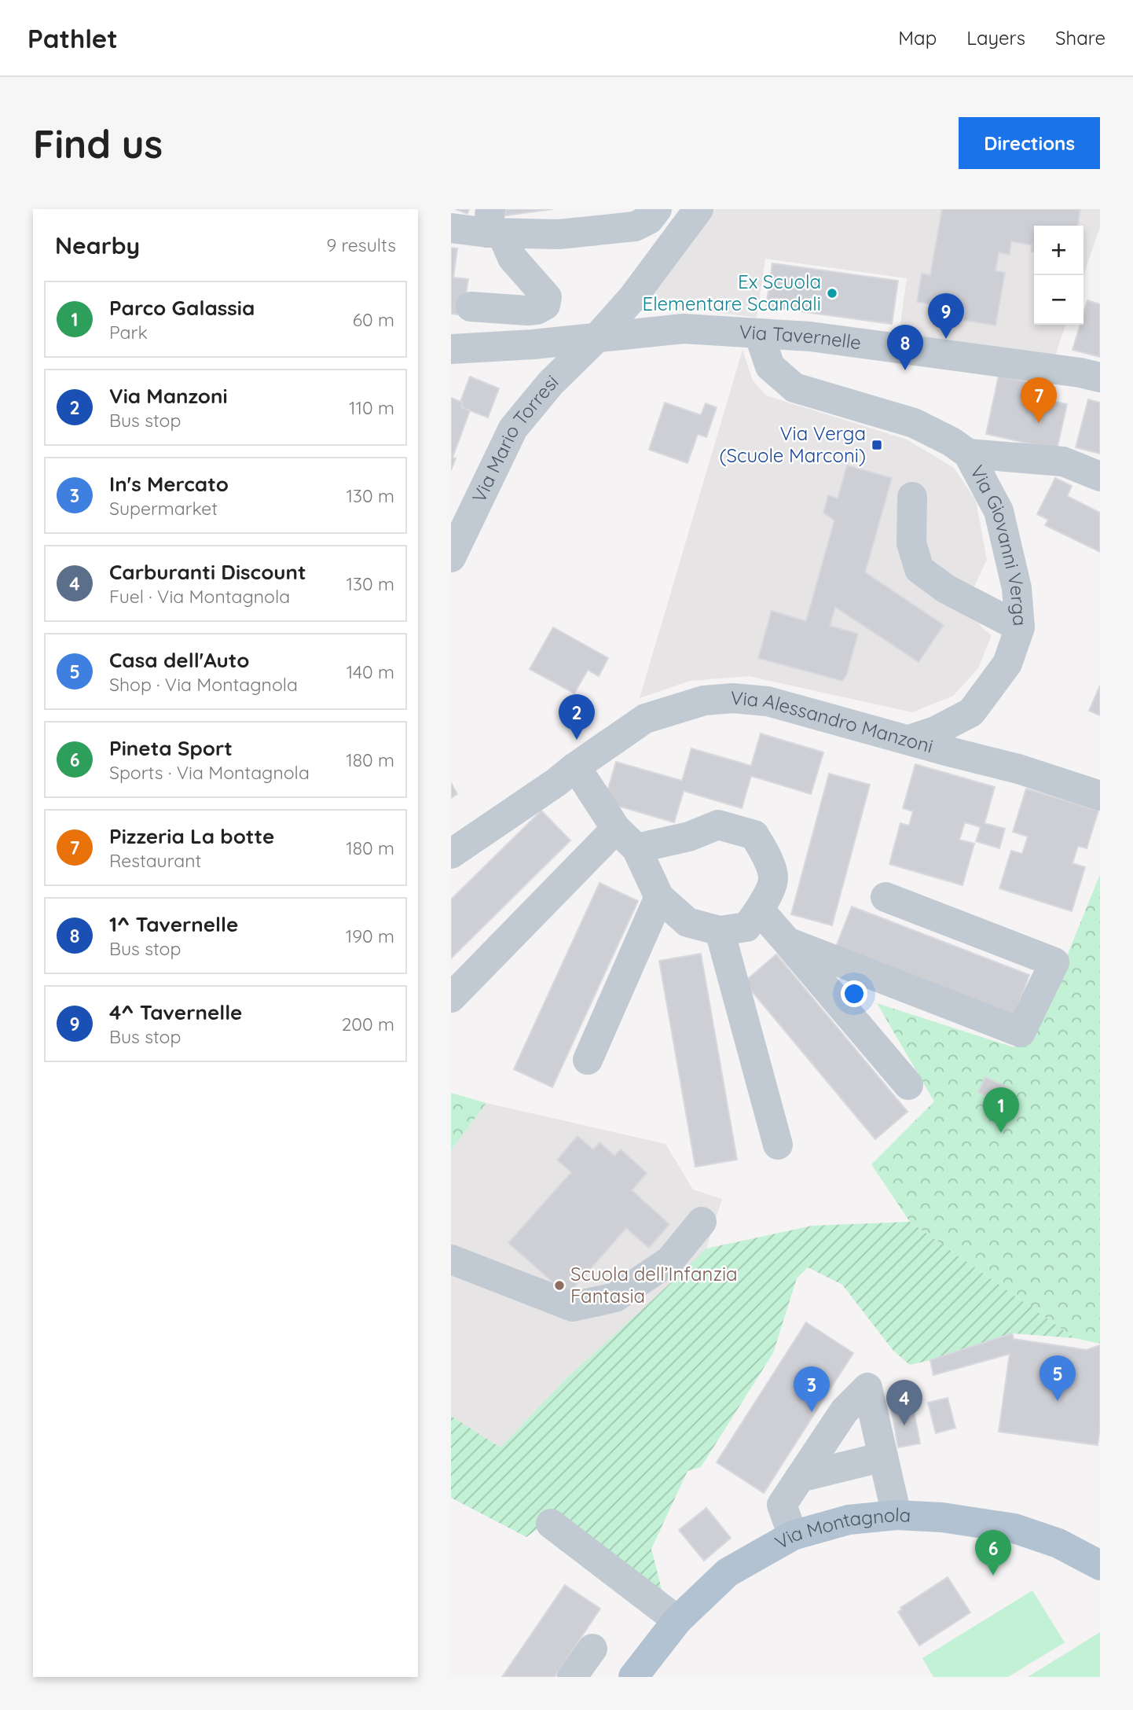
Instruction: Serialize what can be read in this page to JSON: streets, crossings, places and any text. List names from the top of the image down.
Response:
{
  "streets": {
    "main road": ["Via Montagnola"],
    "street": [
      "Via Tavernelle",
      "Via Mario Torresi",
      "Via Giovanni Verga",
      "Via Alessandro Manzoni"
    ]
  },
  "crossings": [
    ["Via Tavernelle", "Via Mario Torresi"],
    ["Via Tavernelle", "Via Giovanni Verga"],
    ["Via Giovanni Verga", "Via Alessandro Manzoni"]
  ],
  "places": {
    "other": ["Ex Scuola Elementare Scandali", "Scuola dell’Infanzia Fantasia"],
    "transit": ["Via Verga (Scuole Marconi)"]
  },
  "page": {
    "header": "Pathlet",
    "nav": ["Map", "Layers", "Share"],
    "buttons": "Directions",
    "title": "Find us",
    "heading": ["Nearby", "9 results"],
    "map_buttons": ["+", "−"],
    "list": [
      {
        "mark": "1",
        "name": "Parco Galassia",
        "note": "Park",
        "value": "60 m"
      },
      {
        "mark": "2",
        "name": "Via Manzoni",
        "note": "Bus stop",
        "value": "110 m"
      },
      {
        "mark": "3",
        "name": "In's Mercato",
        "note": "Supermarket",
        "value": "130 m"
      },
      {
        "mark": "4",
        "name": "Carburanti Discount",
        "note": "Fuel · Via Montagnola",
        "value": "130 m"
      },
      {
        "mark": "5",
        "name": "Casa dell'Auto",
        "note": "Shop · Via Montagnola",
        "value": "140 m"
      },
      {
        "mark": "6",
        "name": "Pineta Sport",
        "note": "Sports · Via Montagnola",
        "value": "180 m"
      },
      {
        "mark": "7",
        "name": "Pizzeria La botte",
        "note": "Restaurant",
        "value": "180 m"
      },
      {
        "mark": "8",
        "name": "1^ Tavernelle",
        "note": "Bus stop",
        "value": "190 m"
      },
      {
        "mark": "9",
        "name": "4^ Tavernelle",
        "note": "Bus stop",
        "value": "200 m"
      }
    ],
    "pins": [
      "9",
      "8",
      "7",
      "2",
      "1",
      "5",
      "3",
      "4",
      "6"
    ]
  }
}
